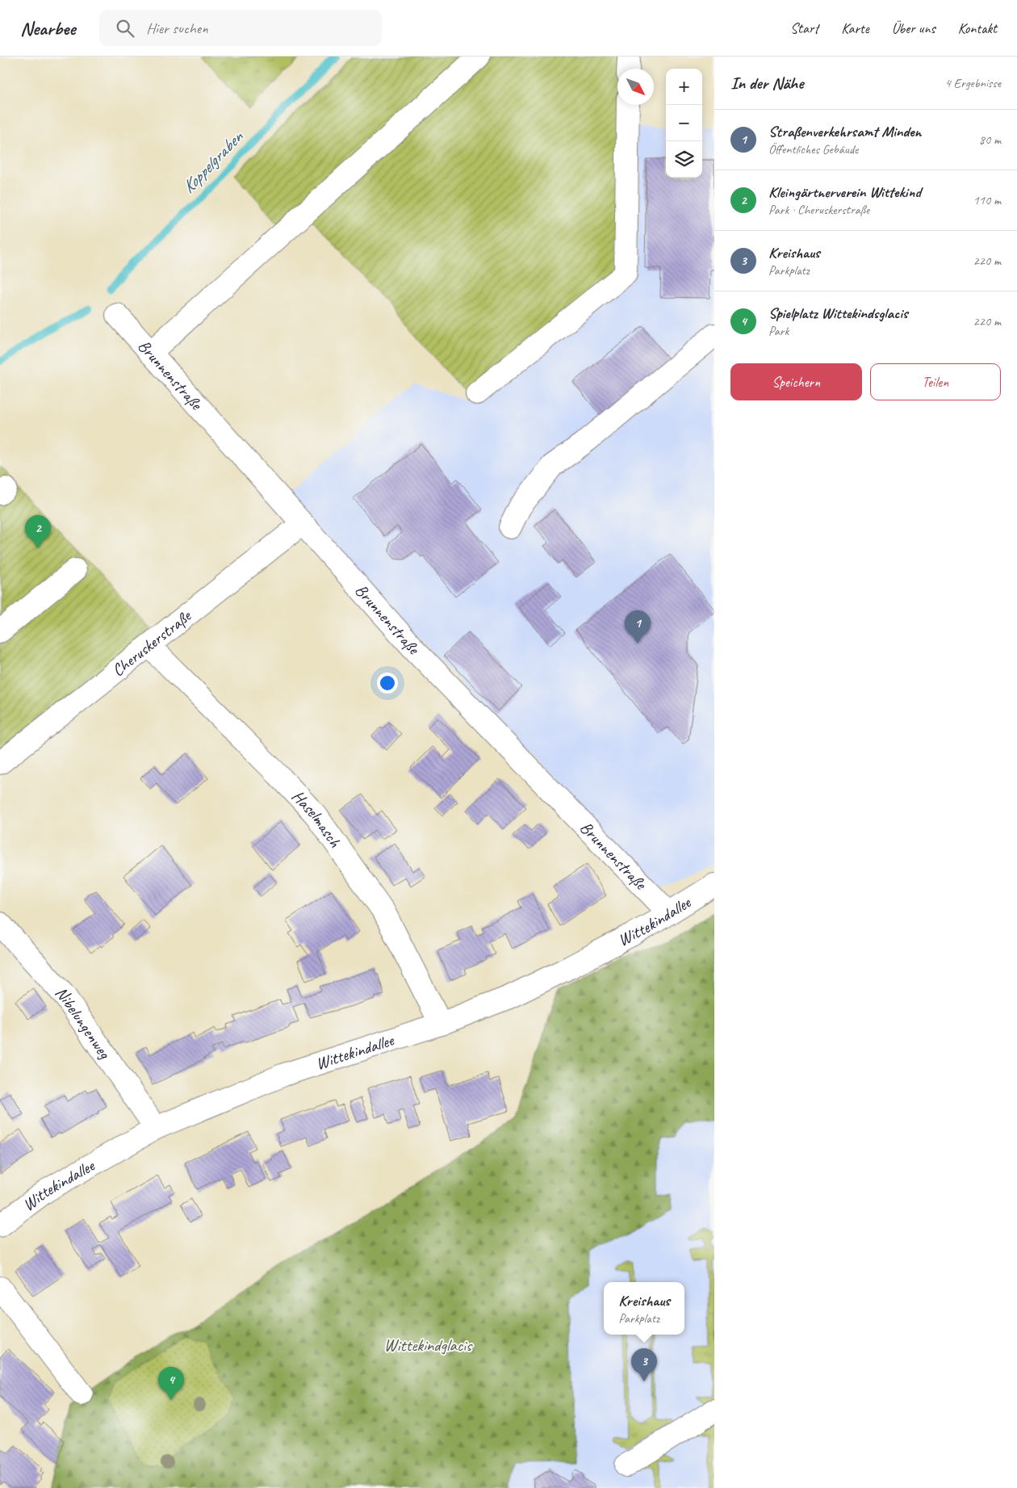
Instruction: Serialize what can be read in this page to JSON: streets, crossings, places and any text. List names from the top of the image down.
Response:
{
  "streets": {
    "street": [
      "Brunnenstraße",
      "Cheruskerstraße",
      "Haselmasch",
      "Wittekindallee",
      "Nibelungenweg"
    ]
  },
  "crossings": [
    ["Brunnenstraße", "Cheruskerstraße"],
    ["Brunnenstraße", "Wittekindallee"],
    ["Cheruskerstraße", "Haselmasch"],
    ["Haselmasch", "Wittekindallee"],
    ["Wittekindallee", "Nibelungenweg"]
  ],
  "water": ["Koppelgraben"],
  "parks": ["Wittekindglacis"],
  "north": "bottom right",
  "page": {
    "header": "Nearbee",
    "search": "Hier suchen",
    "nav": [
      "Start",
      "Karte",
      "Über uns",
      "Kontakt"
    ],
    "heading": ["In der Nähe", "4 Ergebnisse"],
    "map_buttons": ["+", "−"],
    "list": [
      {
        "mark": "1",
        "name": "Straßenverkehrsamt Minden",
        "note": "Öffentliches Gebäude",
        "value": "80 m"
      },
      {
        "mark": "2",
        "name": "Kleingärtnerverein Wittekind",
        "note": "Park · Cheruskerstraße",
        "value": "110 m"
      },
      {
        "mark": "3",
        "name": "Kreishaus",
        "note": "Parkplatz",
        "value": "220 m"
      },
      {
        "mark": "4",
        "name": "Spielplatz Wittekindsglacis",
        "note": "Park",
        "value": "220 m"
      }
    ],
    "buttons": ["Speichern", "Teilen"],
    "pins": [
      "2",
      "1",
      "3",
      "4"
    ],
    "popup": ["Kreishaus", "Parkplatz"]
  }
}
